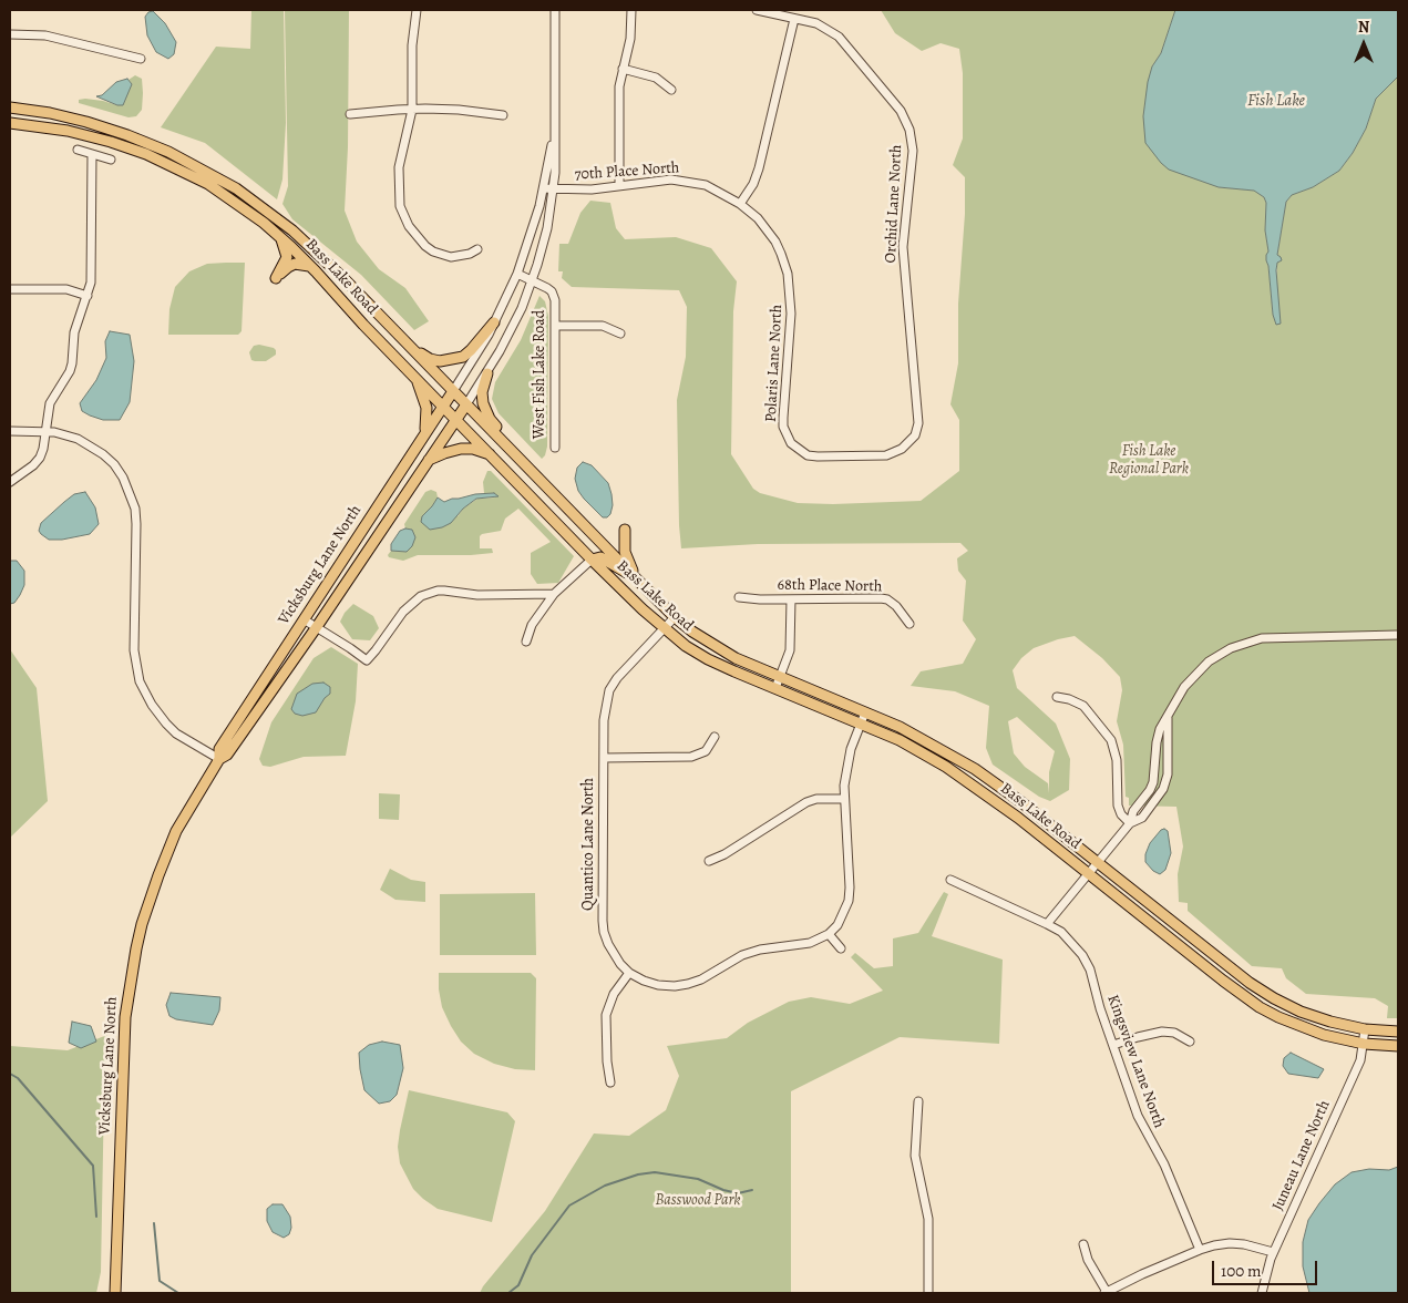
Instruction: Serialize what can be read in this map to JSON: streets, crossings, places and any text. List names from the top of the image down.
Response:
{
  "streets": {
    "main road": ["Bass Lake Road", "Vicksburg Lane North"],
    "street": [
      "70th Place North",
      "Orchid Lane North",
      "Polaris Lane North",
      "West Fish Lake Road",
      "68th Place North",
      "Quantico Lane North",
      "Kingsview Lane North",
      "Juneau Lane North"
    ]
  },
  "crossings": [
    ["70th Place North", "Polaris Lane North"],
    ["70th Place North", "West Fish Lake Road"],
    ["Orchid Lane North", "Polaris Lane North"],
    ["Bass Lake Road", "West Fish Lake Road"],
    ["Bass Lake Road", "Vicksburg Lane North"],
    ["Bass Lake Road", "Quantico Lane North"],
    ["Bass Lake Road", "Juneau Lane North"],
    ["West Fish Lake Road", "Vicksburg Lane North"]
  ],
  "water": ["Fish Lake"],
  "parks": ["Fish Lake Regional Park", "Basswood Park"],
  "scale_bar": "100 m",
  "north": "top"
}
